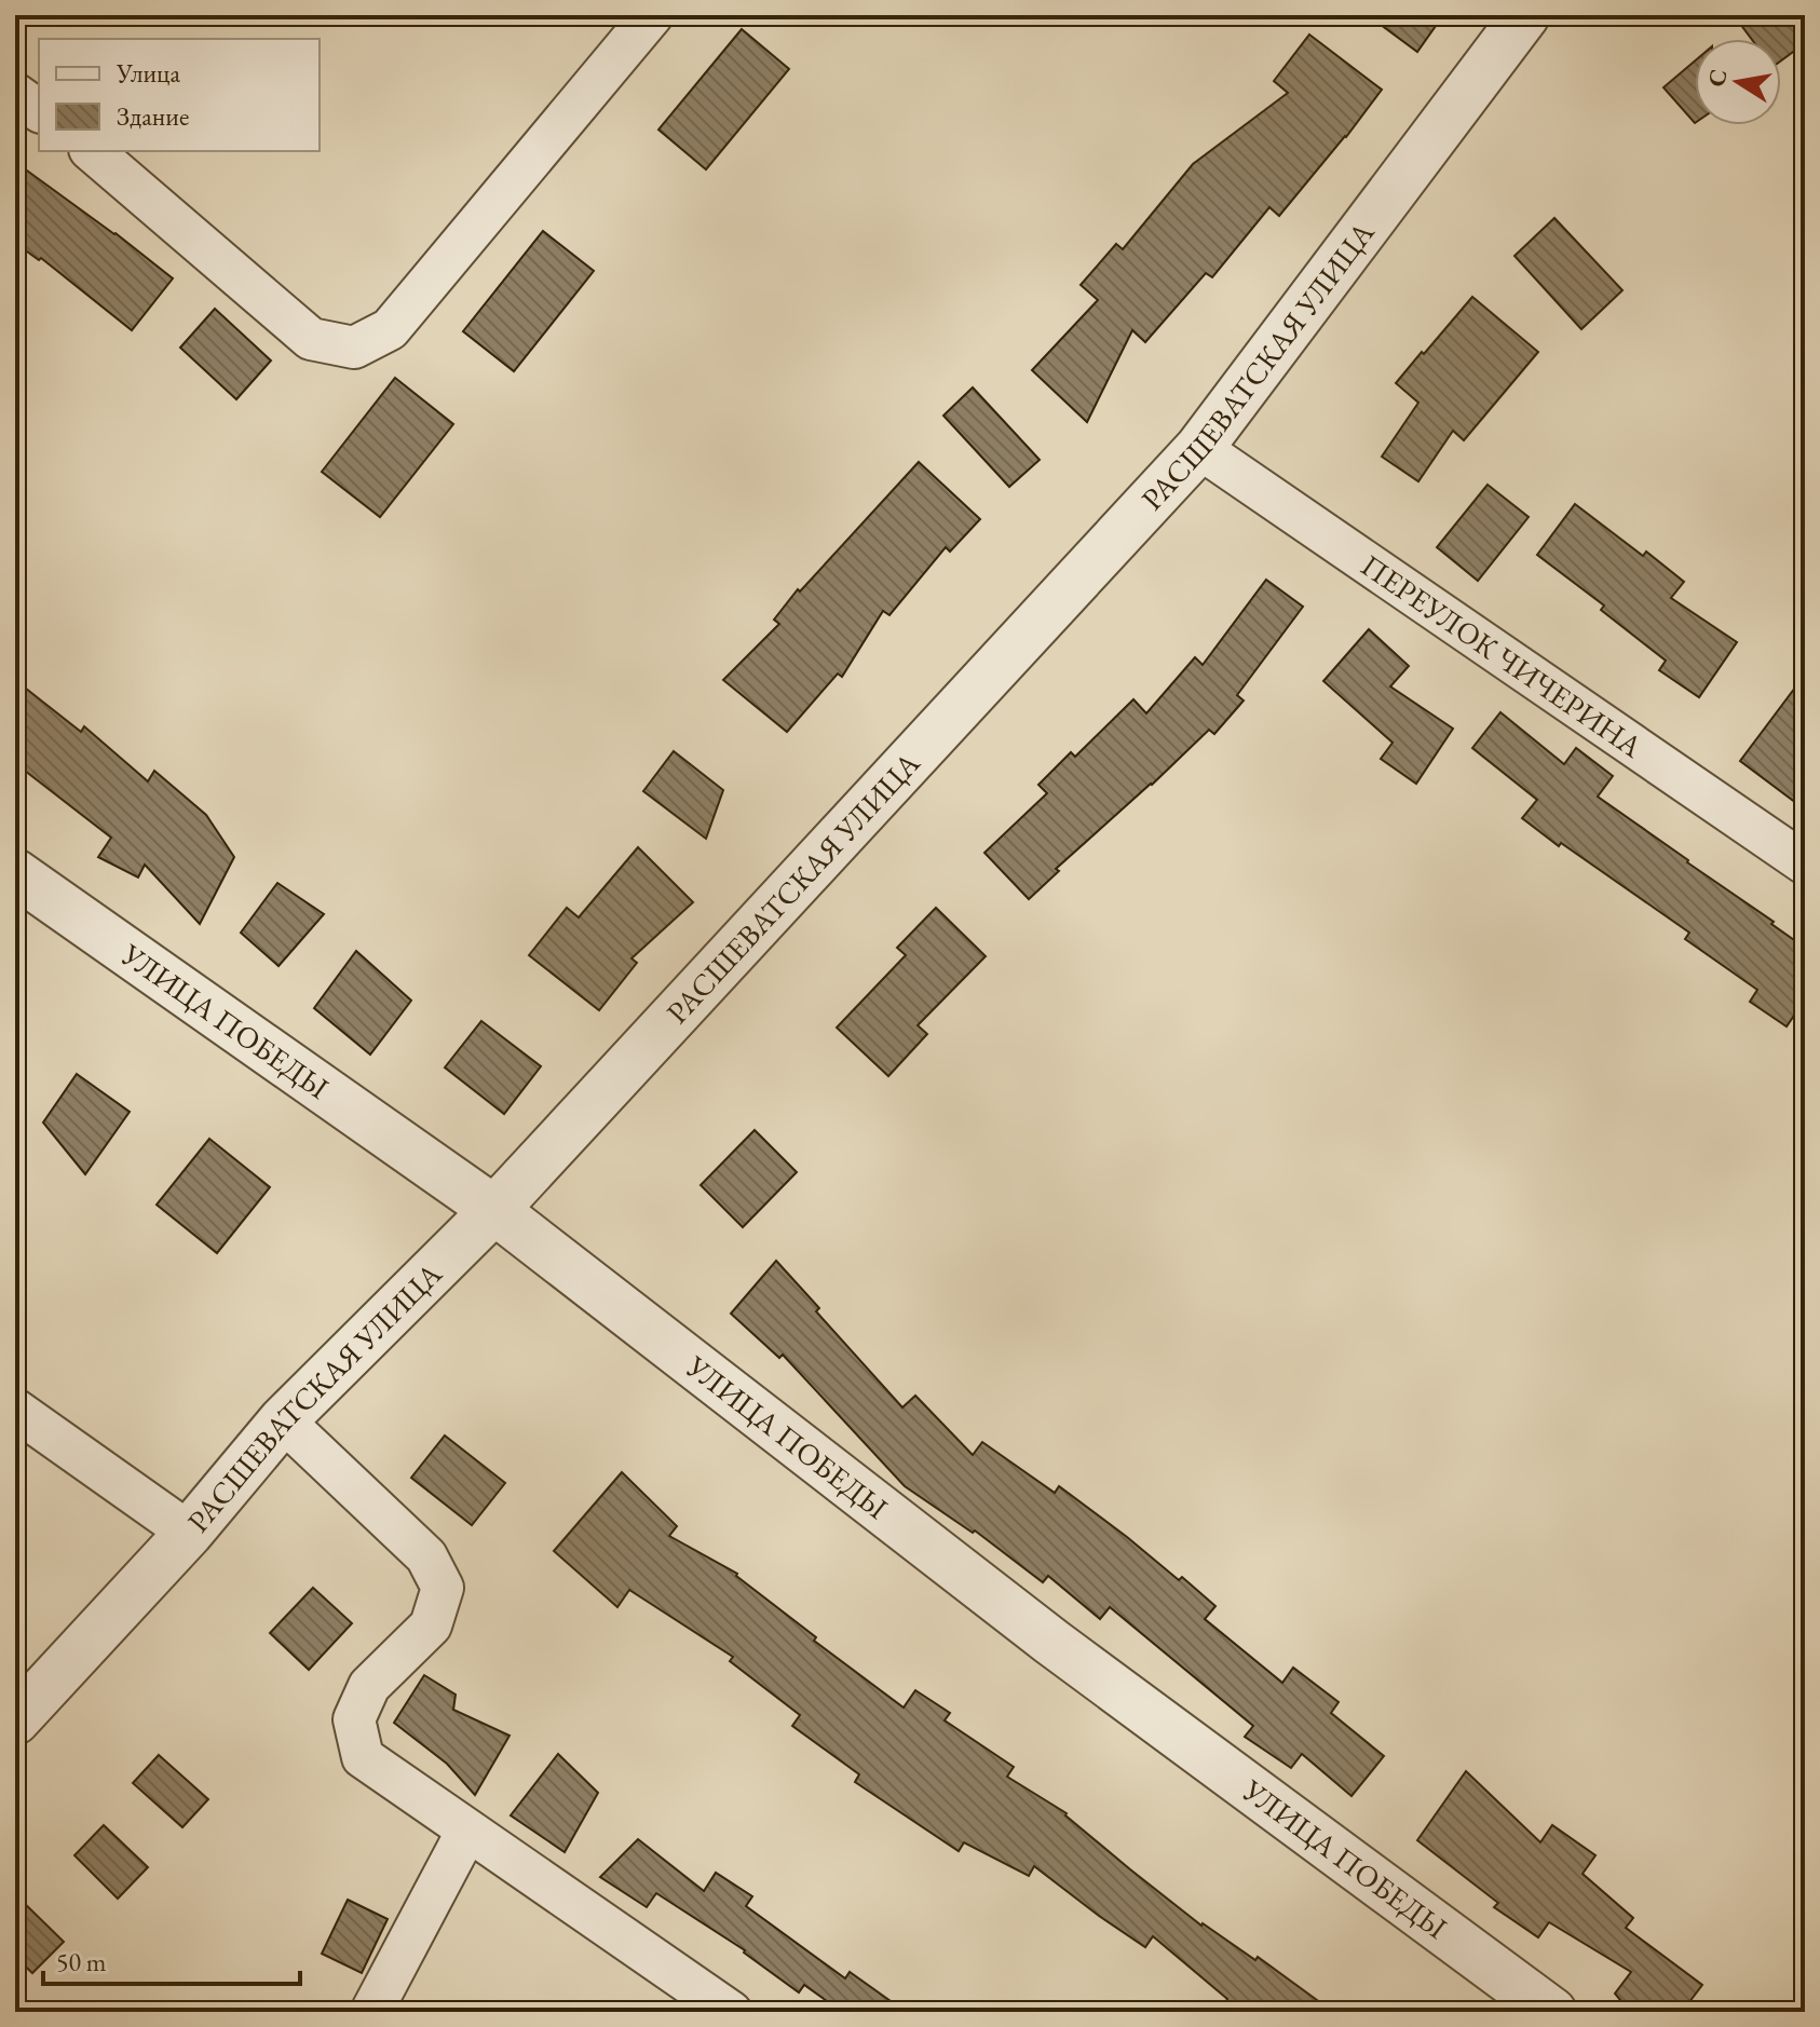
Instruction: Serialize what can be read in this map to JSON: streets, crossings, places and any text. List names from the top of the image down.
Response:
{
  "streets": {
    "street": ["РАСШЕВАТСКАЯ УЛИЦА", "ПЕРЕУЛОК ЧИЧЕРИНА", "УЛИЦА ПОБЕДЫ"]
  },
  "crossings": [
    ["РАСШЕВАТСКАЯ УЛИЦА", "ПЕРЕУЛОК ЧИЧЕРИНА"],
    ["РАСШЕВАТСКАЯ УЛИЦА", "УЛИЦА ПОБЕДЫ"]
  ],
  "legend": ["Улица", "Здание"],
  "scale_bar": "50 m",
  "north": "left"
}
